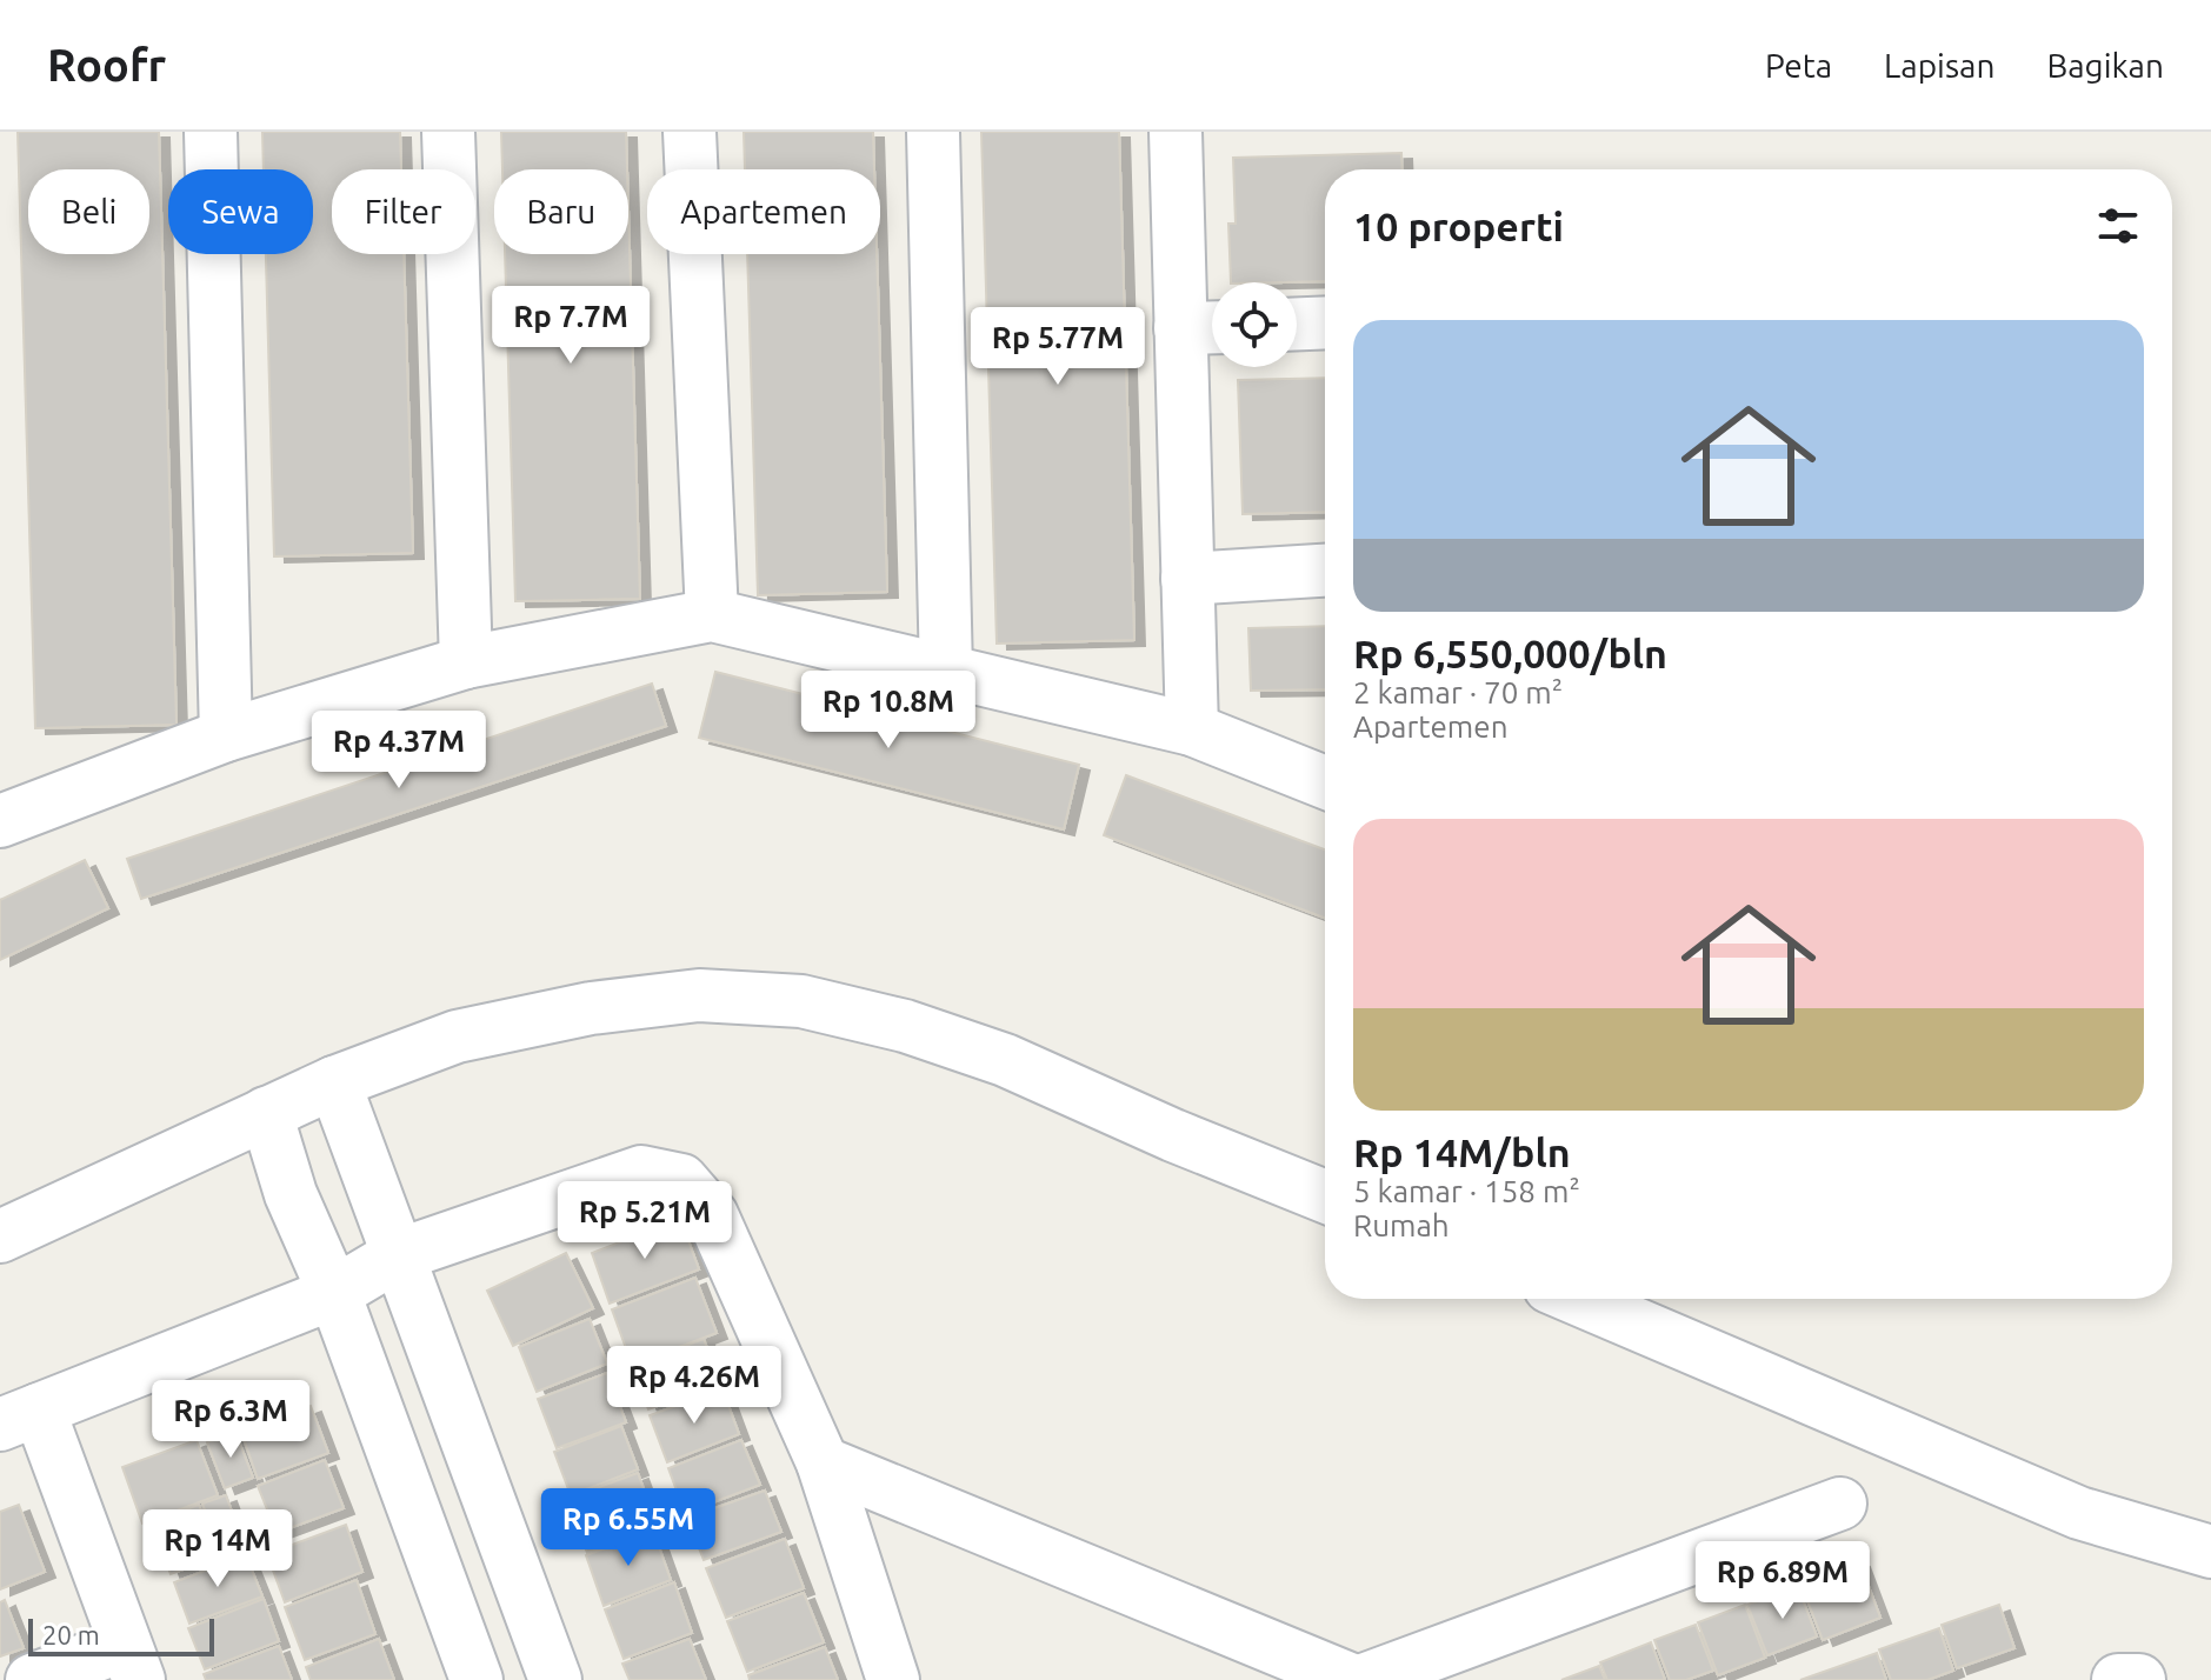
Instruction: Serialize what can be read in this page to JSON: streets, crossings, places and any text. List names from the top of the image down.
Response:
{
  "scale_bar": "20 m",
  "page": {
    "header": "Roofr",
    "nav": ["Peta", "Lapisan", "Bagikan"],
    "chip": [
      "Beli",
      "Sewa",
      "Filter",
      "Baru",
      "Apartemen"
    ],
    "heading": "10 properti",
    "list": [
      {
        "name": "Rp 6,550,000/bln",
        "note": "2 kamar · 70 m² · Apartemen"
      },
      {
        "name": "Rp 14M/bln",
        "note": "5 kamar · 158 m² · Rumah"
      }
    ],
    "price": [
      "Rp 7.7M",
      "Rp 5.77M",
      "Rp 10.8M",
      "Rp 4.37M",
      "Rp 5.21M",
      "Rp 4.26M",
      "Rp 6.3M",
      "Rp 6.55M",
      "Rp 14M",
      "Rp 6.89M"
    ],
    "scale": "20 m"
  }
}
